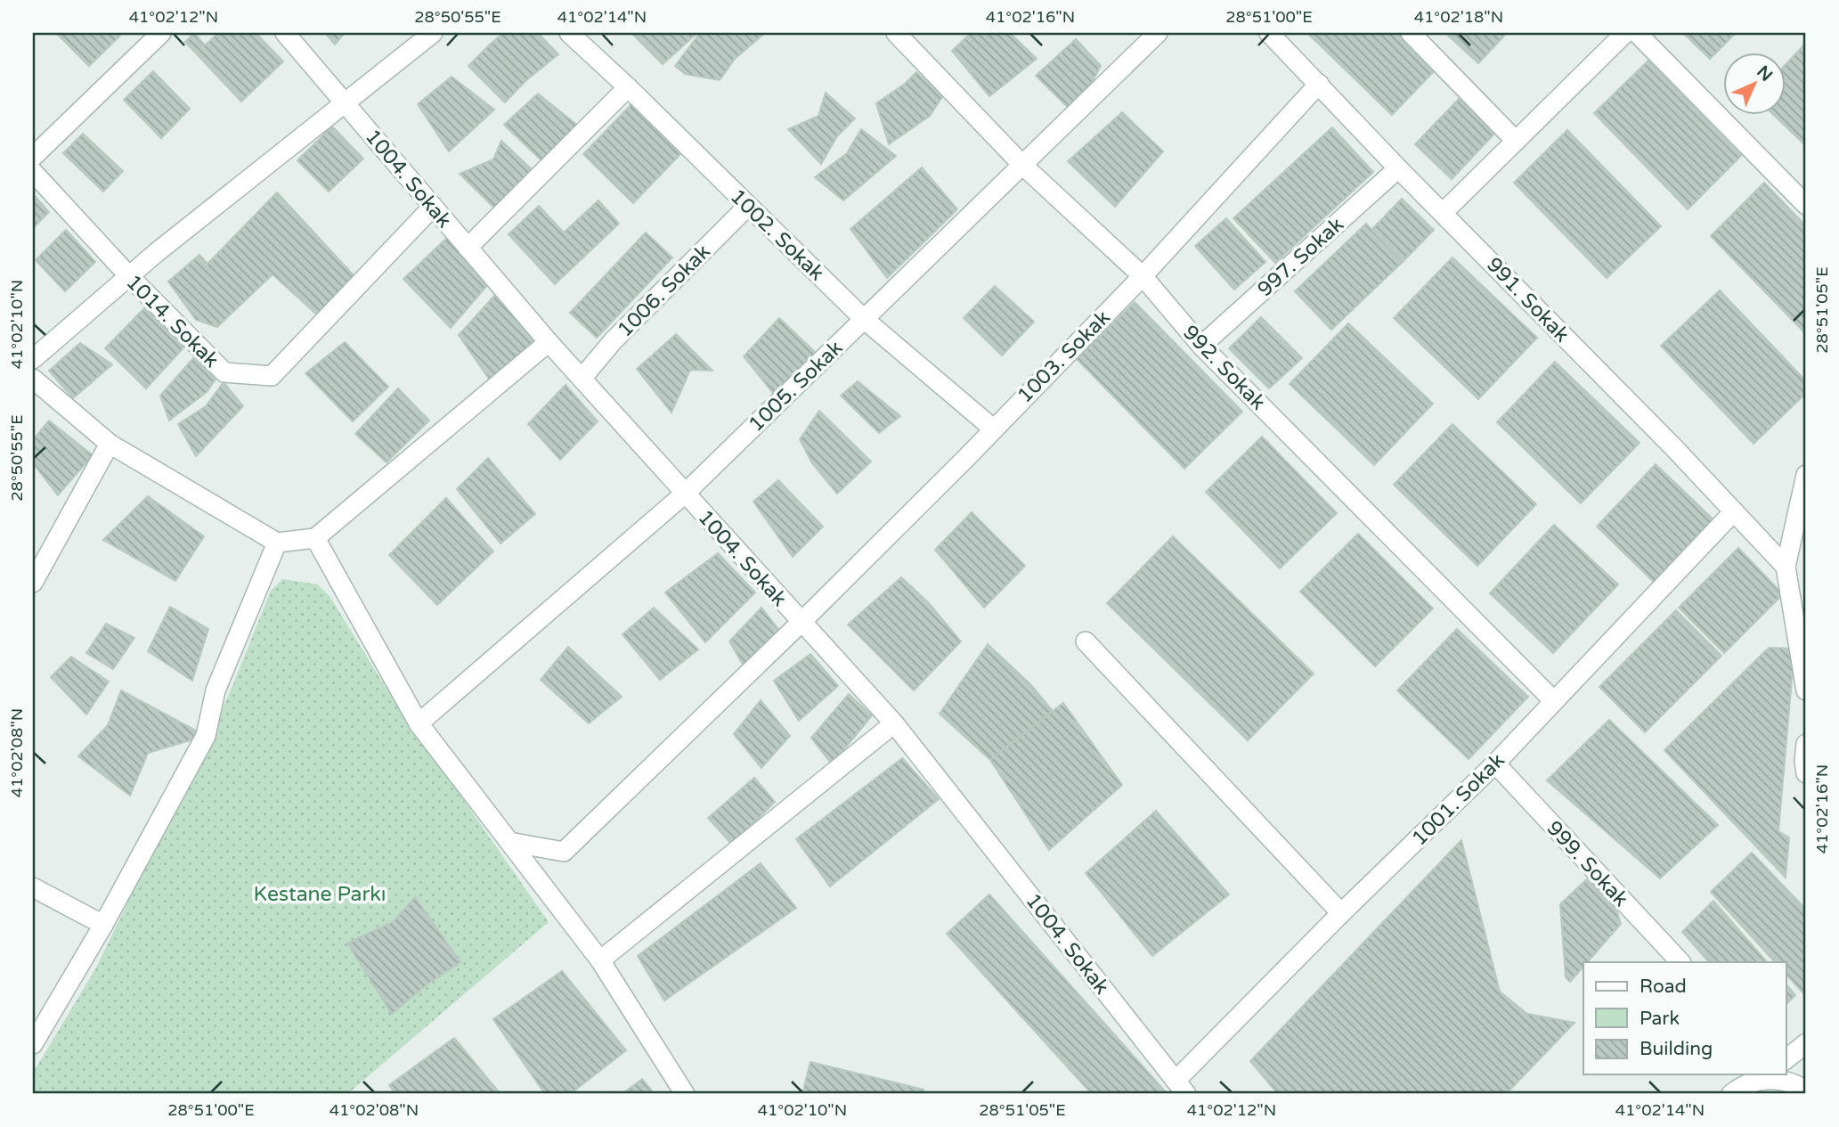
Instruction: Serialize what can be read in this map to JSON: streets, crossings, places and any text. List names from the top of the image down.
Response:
{
  "streets": {
    "street": [
      "1004. Sokak",
      "1002. Sokak",
      "997. Sokak",
      "1006. Sokak",
      "991. Sokak",
      "1014. Sokak",
      "1003. Sokak",
      "992. Sokak",
      "1005. Sokak",
      "1001. Sokak",
      "999. Sokak"
    ]
  },
  "crossings": [
    ["1004. Sokak", "1006. Sokak"],
    ["1004. Sokak", "1014. Sokak"],
    ["1004. Sokak", "1003. Sokak"],
    ["1004. Sokak", "1005. Sokak"],
    ["1004. Sokak", "1001. Sokak"],
    ["1002. Sokak", "1006. Sokak"],
    ["1002. Sokak", "1003. Sokak"],
    ["1002. Sokak", "1005. Sokak"],
    ["997. Sokak", "991. Sokak"],
    ["997. Sokak", "992. Sokak"],
    ["991. Sokak", "1003. Sokak"],
    ["991. Sokak", "1001. Sokak"],
    ["1003. Sokak", "992. Sokak"],
    ["992. Sokak", "1005. Sokak"],
    ["992. Sokak", "1001. Sokak"],
    ["1001. Sokak", "999. Sokak"]
  ],
  "parks": ["Kestane Parkı"],
  "legend": ["Road", "Park", "Building"],
  "north": "top right",
  "coordinates": [
    "41°02'12\"N",
    "28°50'55\"E",
    "41°02'14\"N",
    "41°02'16\"N",
    "28°51'00\"E",
    "41°02'18\"N",
    "28°51'05\"E",
    "41°02'10\"N",
    "41°02'08\"N"
  ]
}
